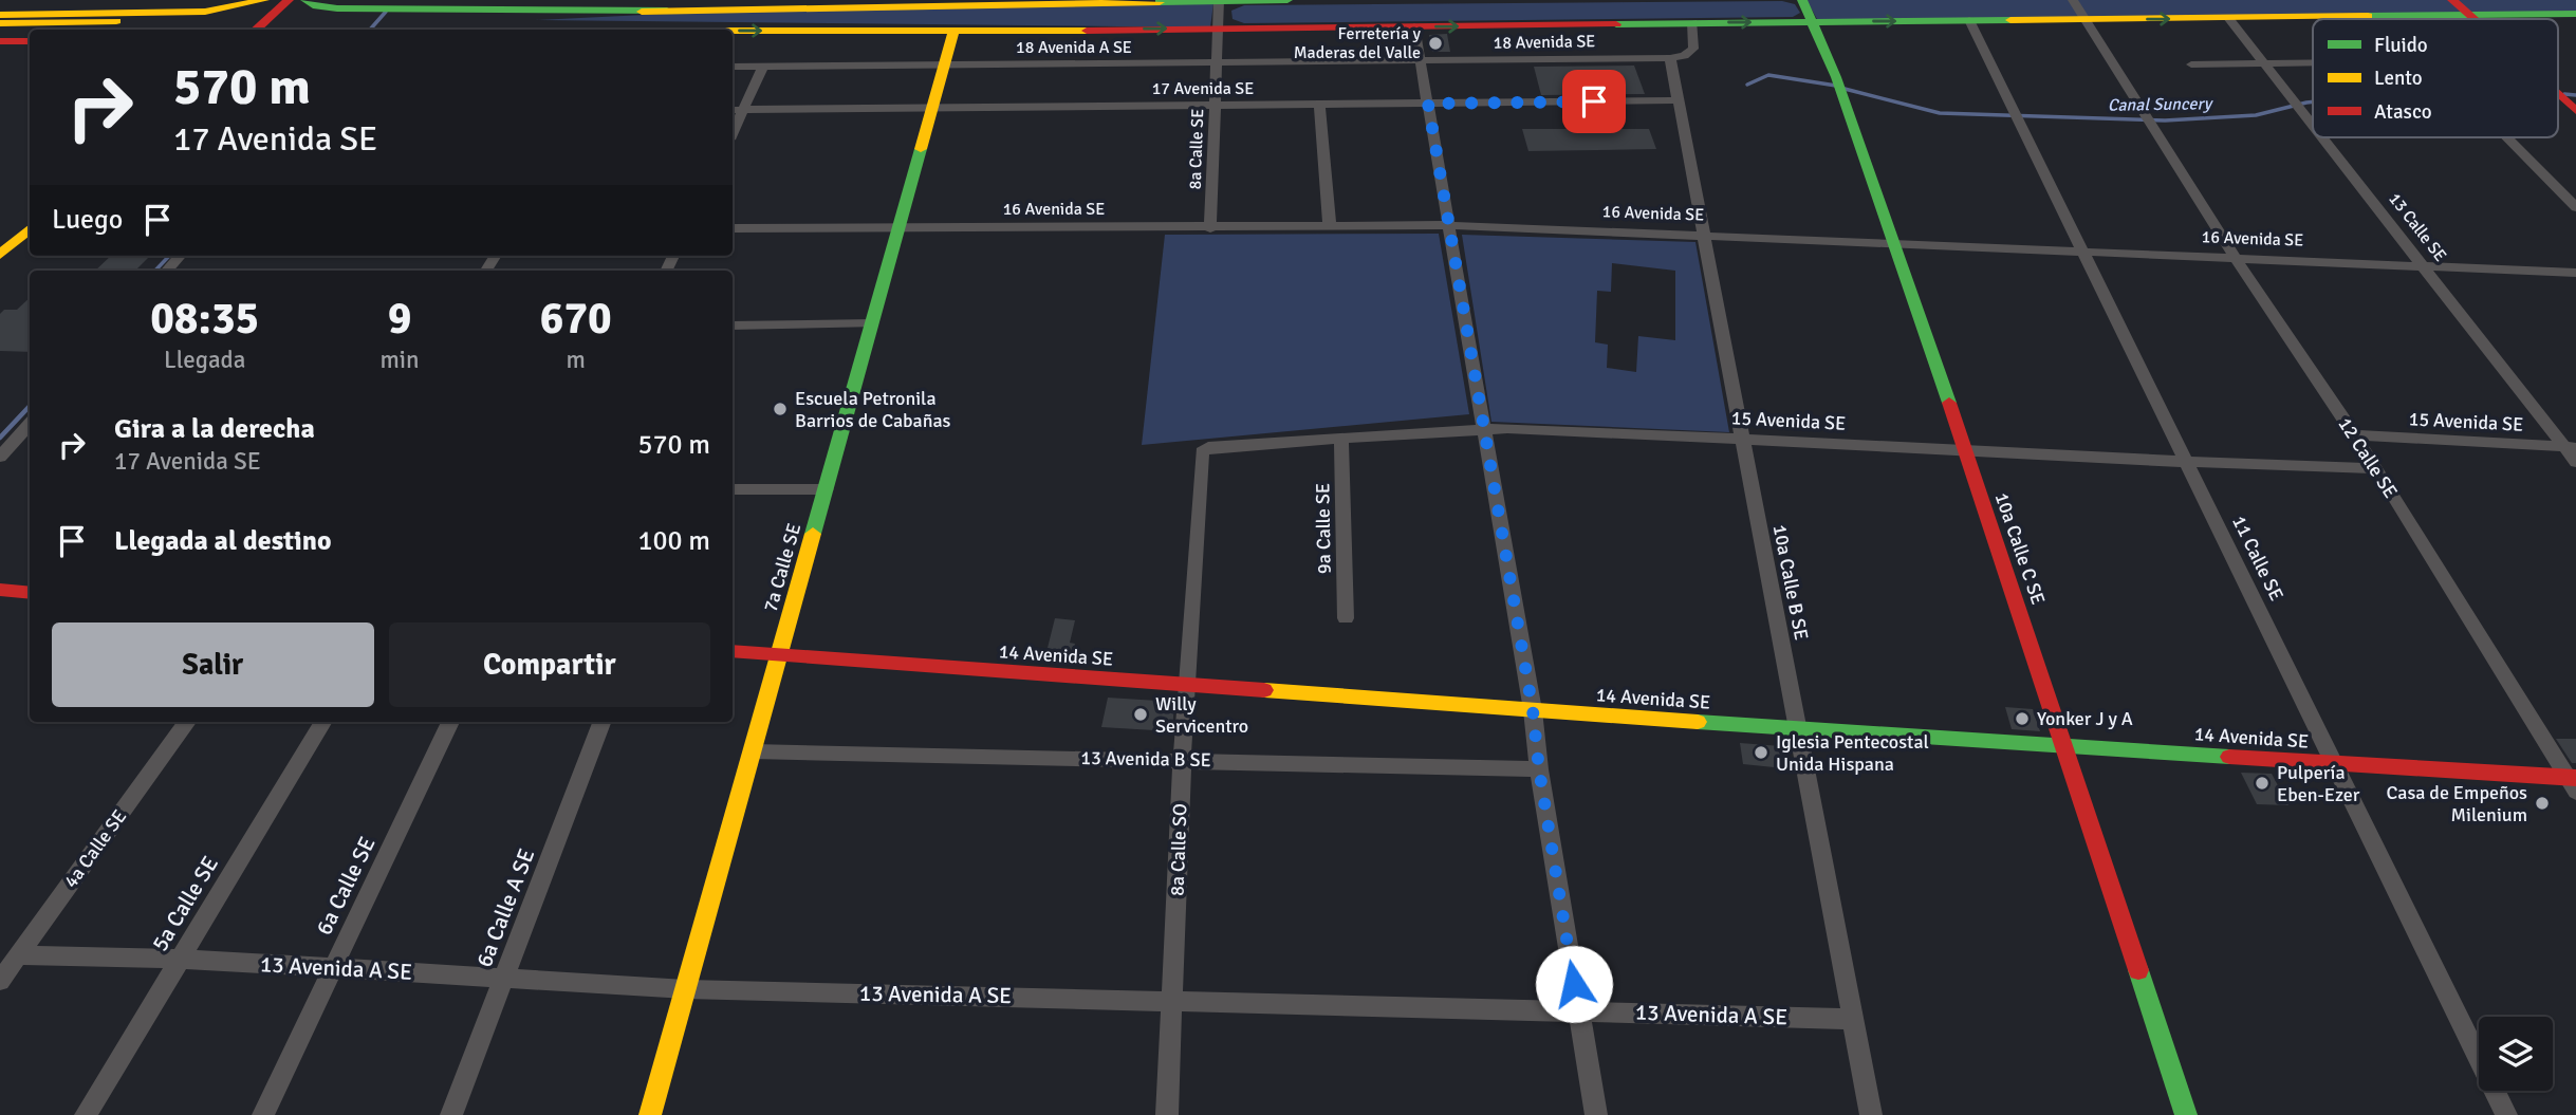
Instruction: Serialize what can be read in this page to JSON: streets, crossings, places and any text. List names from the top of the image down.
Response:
{
  "streets": {
    "main road": ["10a Calle C SE", "7a Calle SE", "14 Avenida SE"],
    "street": [
      "18 Avenida SE",
      "18 Avenida A SE",
      "17 Avenida SE",
      "8a Calle SE",
      "16 Avenida SE",
      "13 Calle SE",
      "15 Avenida SE",
      "12 Calle SE",
      "9a Calle SE",
      "11 Calle SE",
      "10a Calle B SE",
      "13 Avenida B SE",
      "4a Calle SE",
      "8a Calle SO",
      "6a Calle SE",
      "5a Calle SE",
      "6a Calle A SE",
      "13 Avenida A SE"
    ]
  },
  "crossings": [
    ["18 Avenida SE", "18 Avenida A SE"],
    ["18 Avenida SE", "10a Calle B SE"],
    ["18 Avenida A SE", "8a Calle SE"],
    ["18 Avenida A SE", "7a Calle SE"],
    ["17 Avenida SE", "8a Calle SE"],
    ["17 Avenida SE", "7a Calle SE"],
    ["17 Avenida SE", "10a Calle B SE"],
    ["8a Calle SE", "16 Avenida SE"],
    ["16 Avenida SE", "13 Calle SE"],
    ["16 Avenida SE", "12 Calle SE"],
    ["16 Avenida SE", "10a Calle C SE"],
    ["16 Avenida SE", "11 Calle SE"],
    ["16 Avenida SE", "7a Calle SE"],
    ["16 Avenida SE", "10a Calle B SE"],
    ["13 Calle SE", "15 Avenida SE"],
    ["15 Avenida SE", "12 Calle SE"],
    ["15 Avenida SE", "9a Calle SE"],
    ["15 Avenida SE", "10a Calle C SE"],
    ["15 Avenida SE", "11 Calle SE"],
    ["15 Avenida SE", "10a Calle B SE"],
    ["15 Avenida SE", "8a Calle SO"],
    ["12 Calle SE", "14 Avenida SE"],
    ["10a Calle C SE", "14 Avenida SE"],
    ["11 Calle SE", "14 Avenida SE"],
    ["7a Calle SE", "14 Avenida SE"],
    ["7a Calle SE", "13 Avenida B SE"],
    ["7a Calle SE", "13 Avenida A SE"],
    ["10a Calle B SE", "14 Avenida SE"],
    ["10a Calle B SE", "13 Avenida A SE"],
    ["14 Avenida SE", "8a Calle SO"],
    ["13 Avenida B SE", "8a Calle SO"],
    ["4a Calle SE", "13 Avenida A SE"],
    ["8a Calle SO", "13 Avenida A SE"],
    ["6a Calle SE", "13 Avenida A SE"],
    ["5a Calle SE", "13 Avenida A SE"],
    ["6a Calle A SE", "13 Avenida A SE"]
  ],
  "water": ["Canal Suncery"],
  "places": [
    "Ferretería y Maderas del Valle",
    "Escuela Petronila Barrios de Cabañas",
    "Willy Servicentro",
    "Yonker J y A",
    "Iglesia Pentecostal Unida Hispana",
    "Pulpería Eben-Ezer",
    "Casa de Empeños Milenium"
  ],
  "legend": ["Fluido", "Lento", "Atasco"],
  "page": {
    "turn": ["570 m", "17 Avenida SE"],
    "then": "Luego",
    "eta": [
      "08:35",
      "Llegada",
      "9",
      "min",
      "670",
      "m"
    ],
    "list": [
      {
        "name": "Gira a la derecha",
        "note": "17 Avenida SE",
        "value": "570 m"
      },
      {
        "name": "Llegada al destino",
        "value": "100 m"
      }
    ],
    "buttons": ["Salir", "Compartir"]
  }
}
